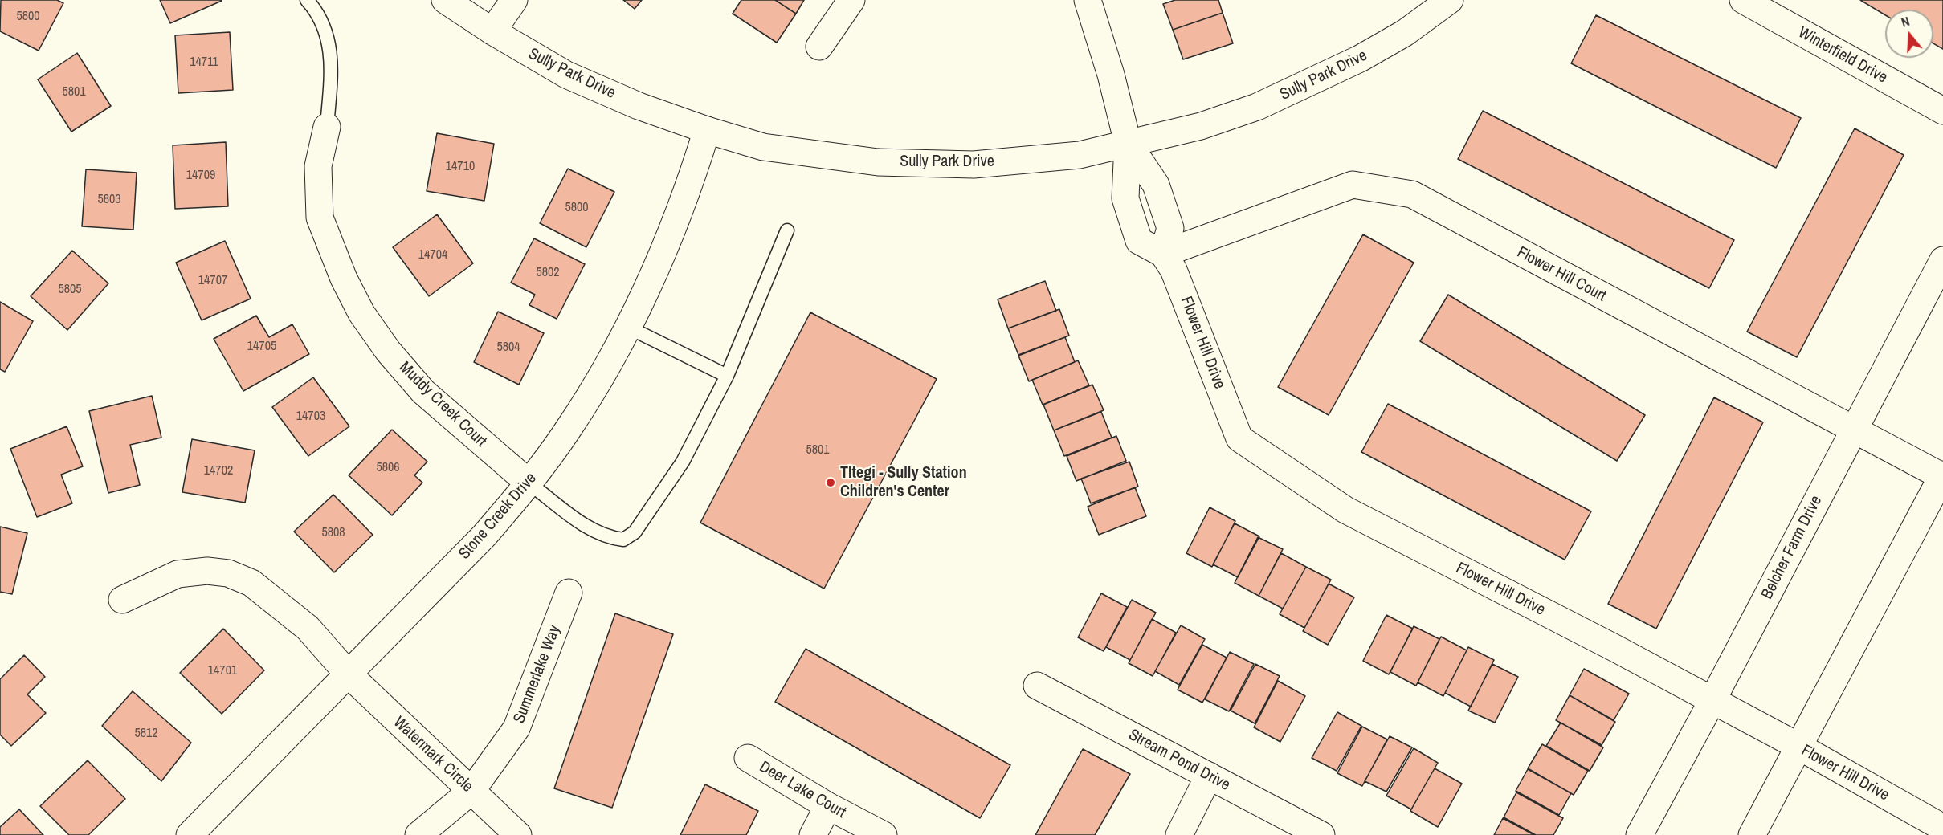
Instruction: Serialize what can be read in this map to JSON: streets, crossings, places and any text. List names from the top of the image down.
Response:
{
  "streets": {
    "street": [
      "Winterfield Drive",
      "Sully Park Drive",
      "Flower Hill Court",
      "Flower Hill Drive",
      "Muddy Creek Court",
      "Stone Creek Drive",
      "Belcher Farm Drive",
      "Summerlake Way",
      "Watermark Circle",
      "Stream Pond Drive",
      "Deer Lake Court"
    ]
  },
  "crossings": [
    ["Sully Park Drive", "Stone Creek Drive"],
    ["Flower Hill Court", "Flower Hill Drive"],
    ["Flower Hill Court", "Belcher Farm Drive"],
    ["Flower Hill Drive", "Belcher Farm Drive"],
    ["Muddy Creek Court", "Stone Creek Drive"],
    ["Stone Creek Drive", "Watermark Circle"],
    ["Summerlake Way", "Watermark Circle"]
  ],
  "places": ["Tltegi - Sully Station Children's Center"],
  "house_numbers": [
    "5800",
    "14711",
    "5801",
    "14710",
    "14709",
    "5803",
    "5800",
    "14704",
    "5802",
    "14707",
    "5805",
    "14705",
    "5804",
    "14703",
    "5801",
    "5806",
    "14702",
    "5808",
    "14701",
    "5812"
  ],
  "north": "top"
}
